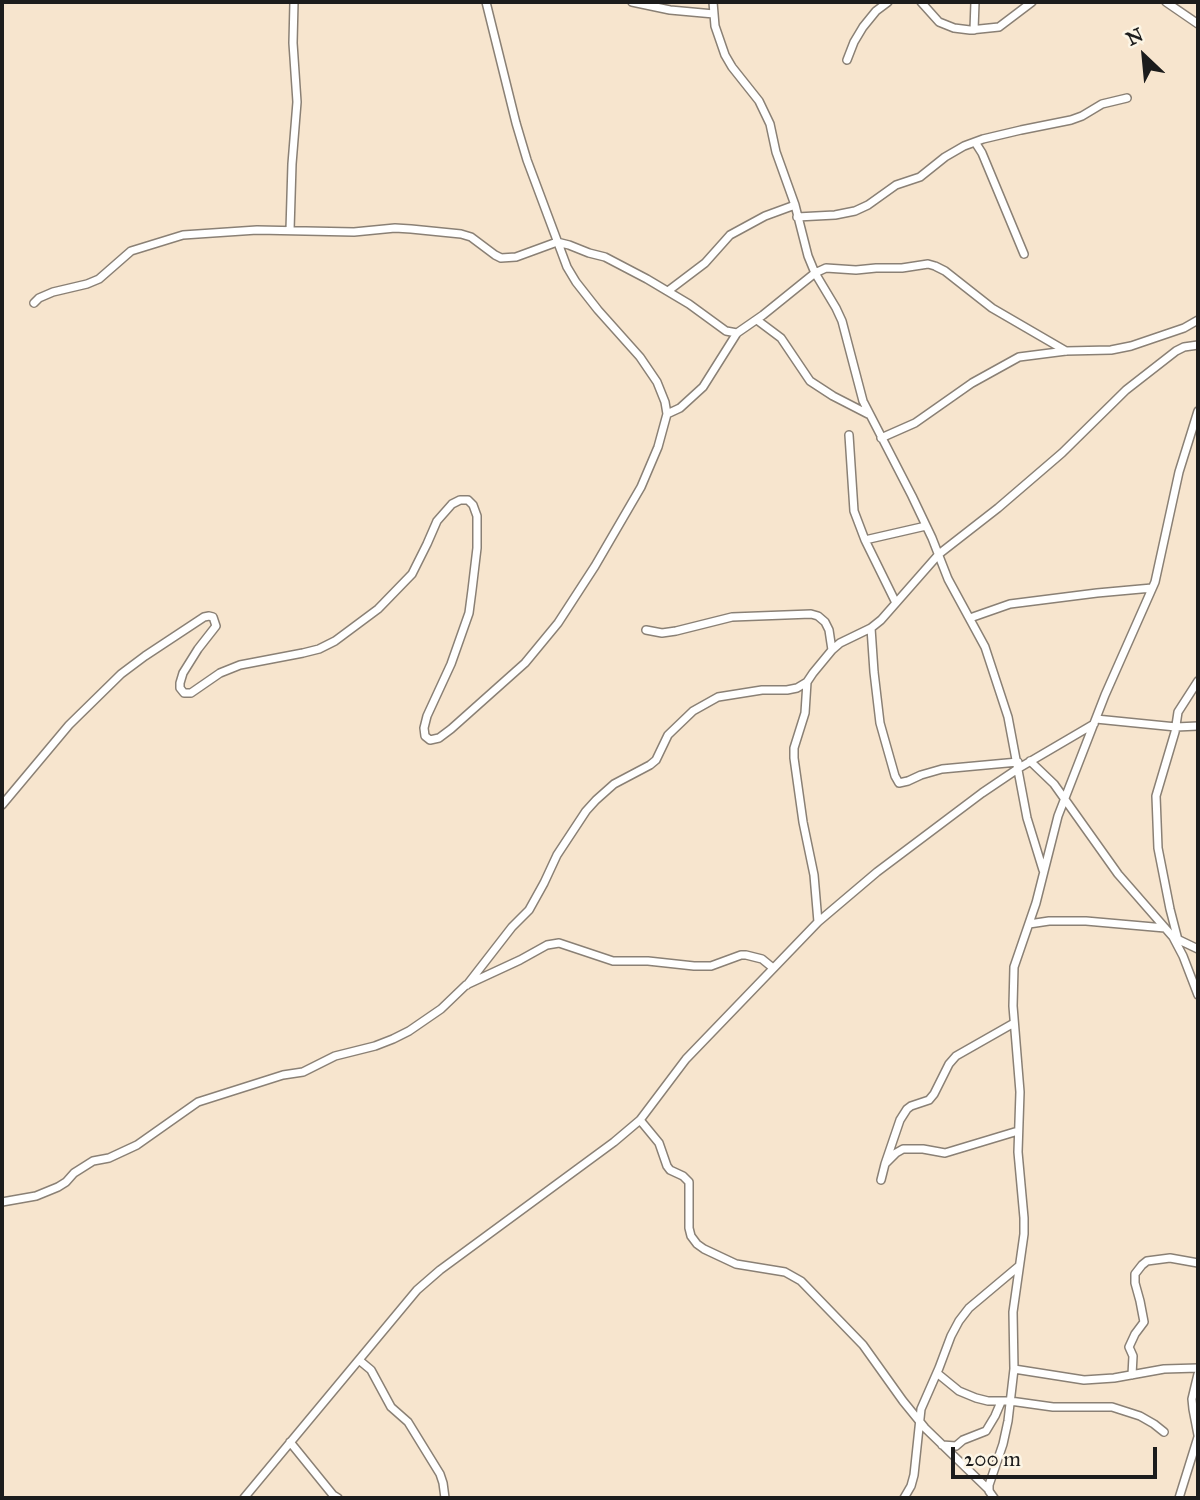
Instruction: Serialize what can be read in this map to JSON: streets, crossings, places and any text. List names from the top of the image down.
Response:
{
  "scale_bar": "200 m",
  "north": "top left"
}
